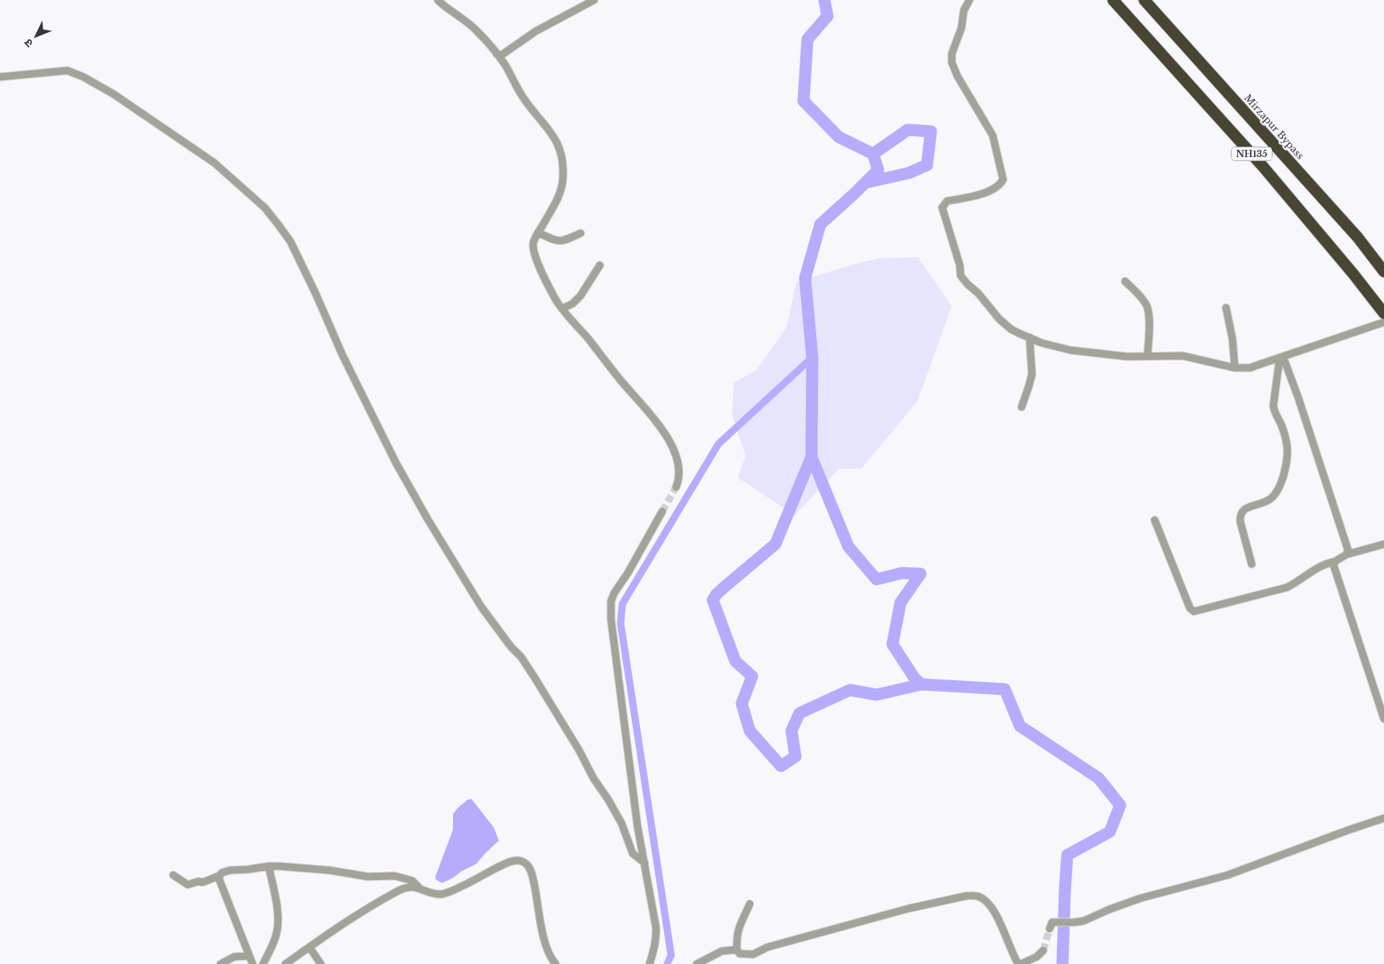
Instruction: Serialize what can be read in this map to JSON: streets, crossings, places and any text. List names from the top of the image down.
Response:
{
  "streets": {
    "highway": ["Mirzapur Bypass", "NH135"]
  },
  "north": "bottom left"
}
